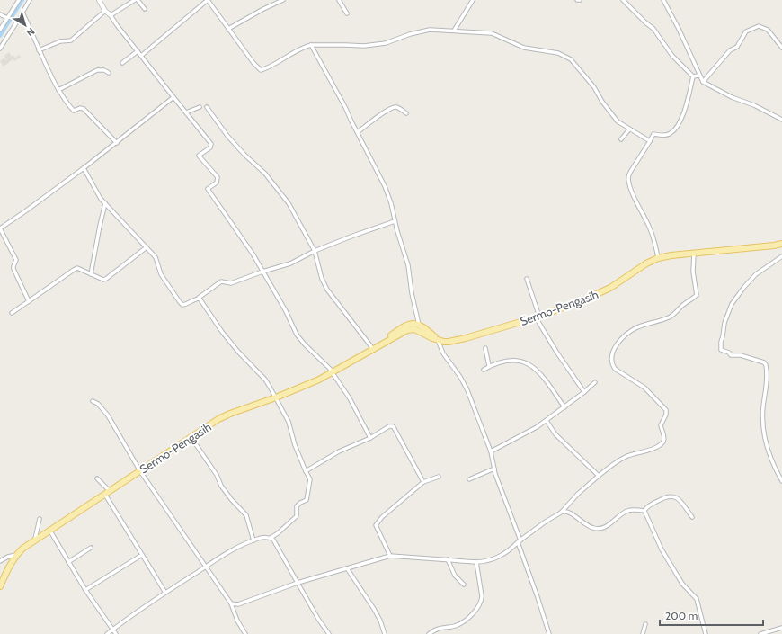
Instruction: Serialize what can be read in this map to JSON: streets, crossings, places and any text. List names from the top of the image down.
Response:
{
  "streets": {
    "main road": ["Sermo-Pengasih"]
  },
  "scale_bar": "200 m",
  "north": "bottom right"
}
